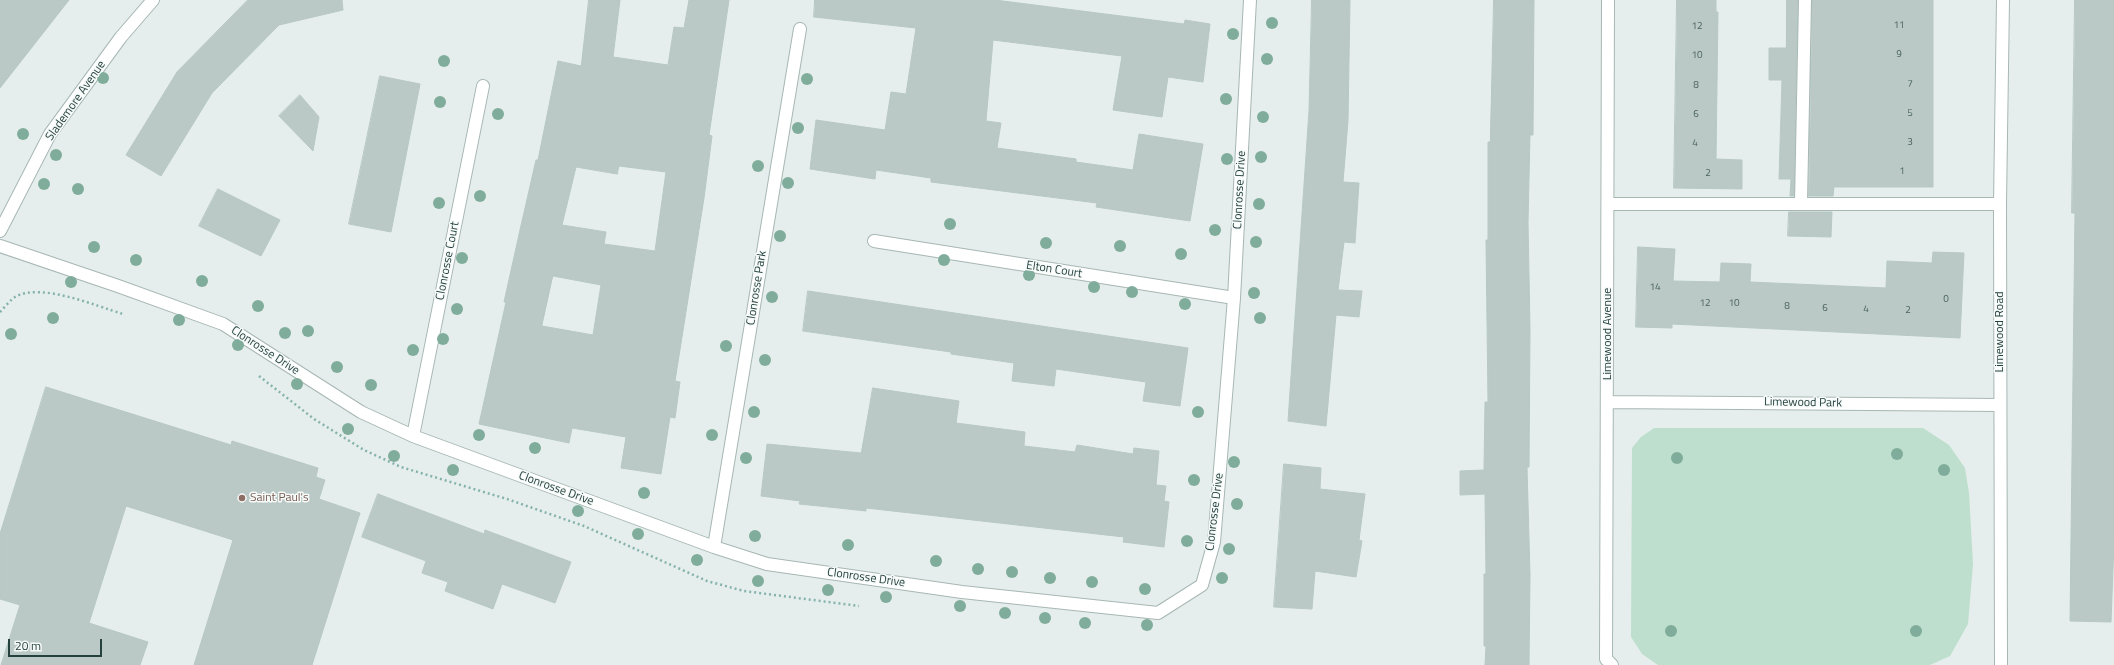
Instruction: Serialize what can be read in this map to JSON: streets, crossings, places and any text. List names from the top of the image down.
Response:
{
  "streets": {
    "street": [
      "Slademore Avenue",
      "Clonrosse Drive",
      "Clonrosse Court",
      "Elton Court",
      "Clonrosse Park",
      "Limewood Road",
      "Limewood Avenue",
      "Limewood Park"
    ]
  },
  "crossings": [
    ["Clonrosse Drive", "Clonrosse Court"],
    ["Clonrosse Drive", "Elton Court"],
    ["Clonrosse Drive", "Clonrosse Park"],
    ["Limewood Road", "Limewood Park"],
    ["Limewood Avenue", "Limewood Park"]
  ],
  "places": ["Saint Paul's"],
  "house_numbers": [
    "11",
    "12",
    "9",
    "10",
    "7",
    "8",
    "5",
    "6",
    "3",
    "4",
    "1",
    "2",
    "14",
    "0",
    "12",
    "10",
    "8",
    "6",
    "4",
    "2"
  ],
  "scale_bar": "20 m"
}
